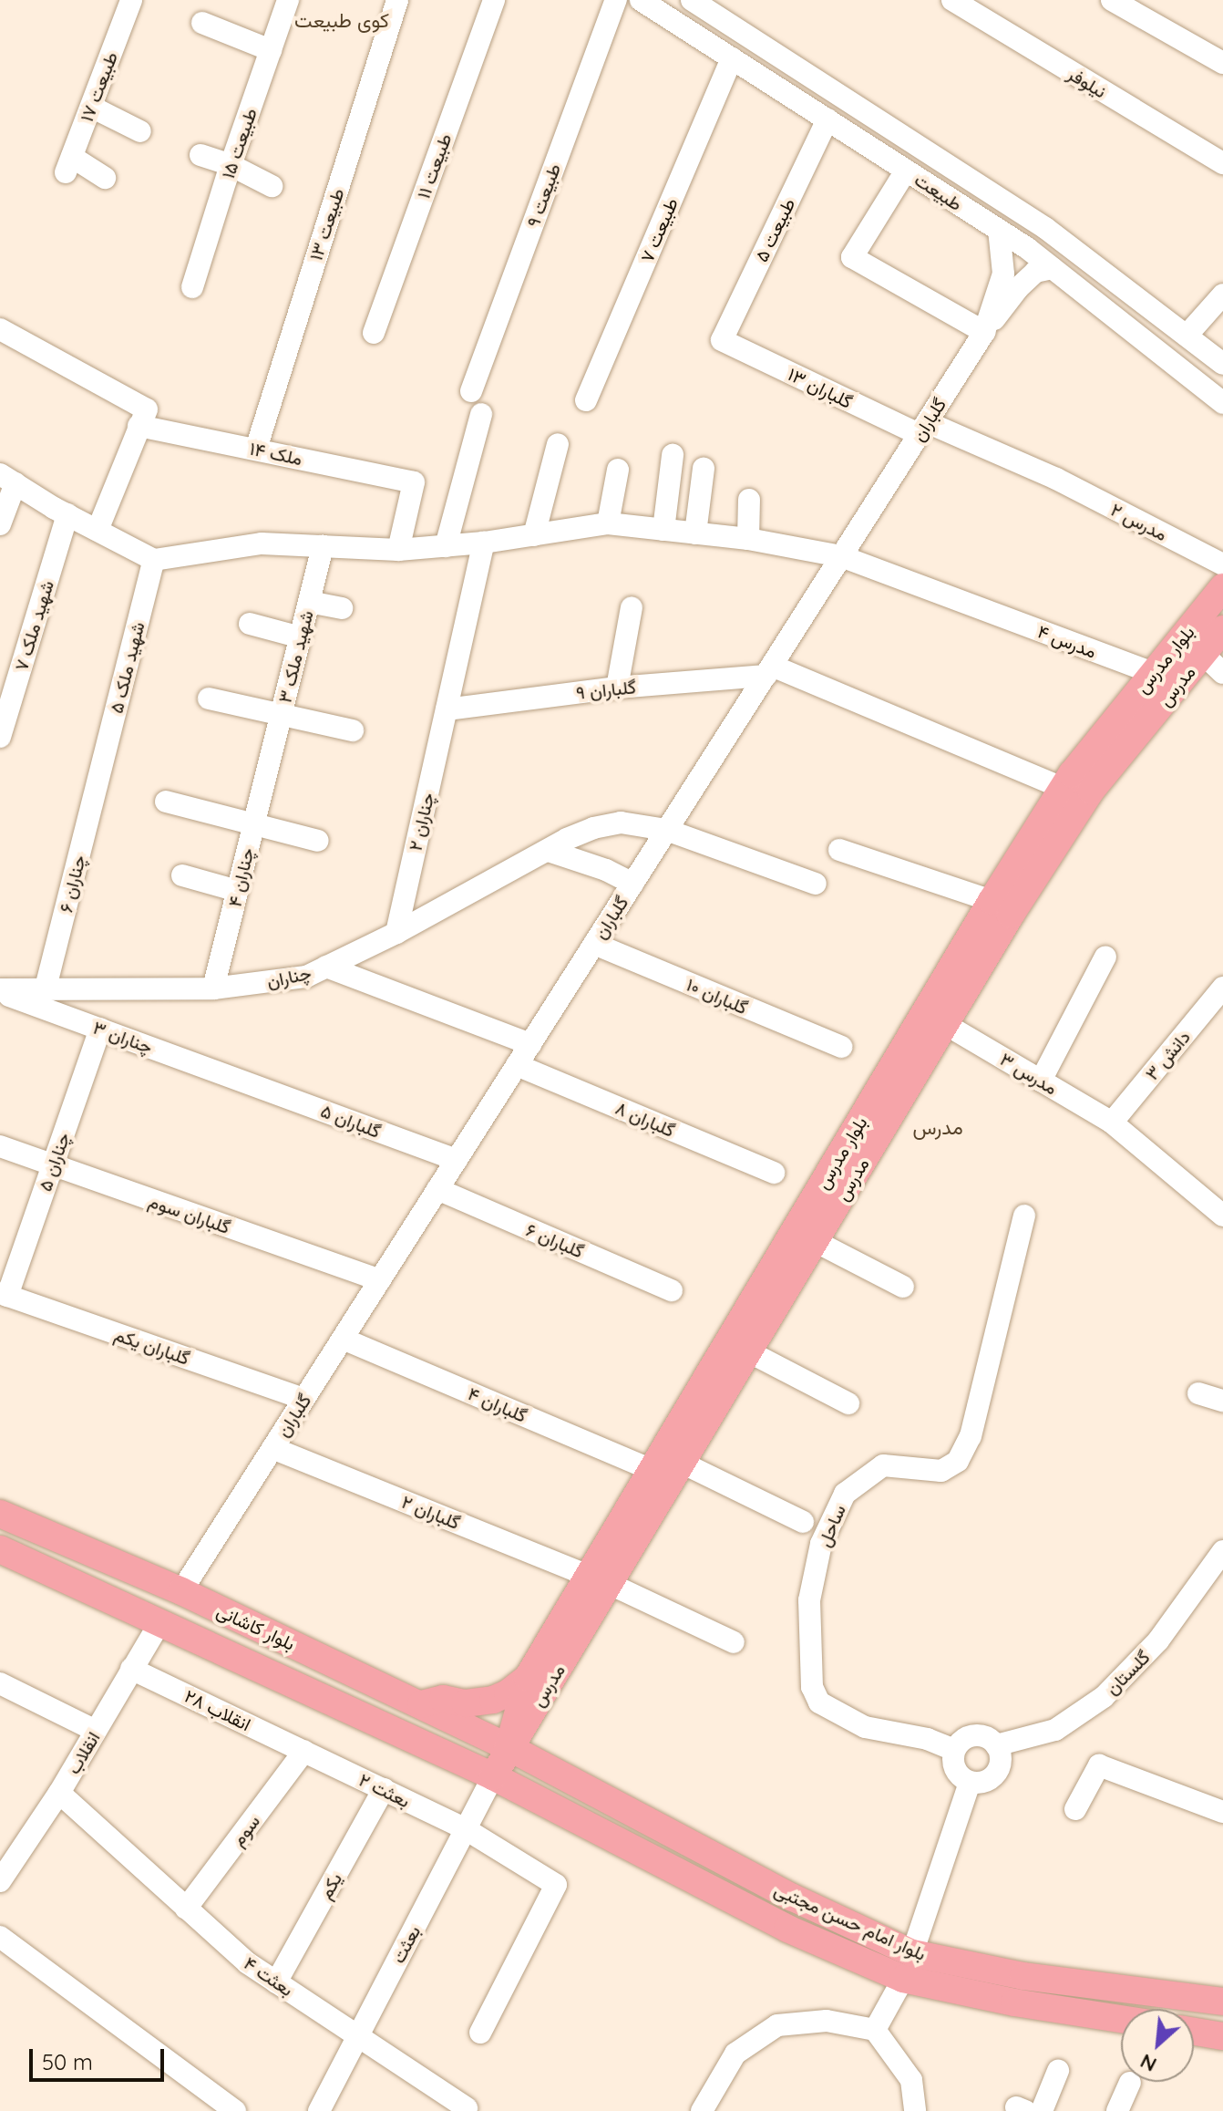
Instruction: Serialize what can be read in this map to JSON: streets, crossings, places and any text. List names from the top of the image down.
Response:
{
  "streets": {
    "main road": [
      "بلوار مدرس",
      "مدرس",
      "بلوار کاشانی",
      "بلوار امام حسن مجتبی"
    ],
    "street": [
      "نیلوفر",
      "طبیعت ۱۷",
      "طبیعت ۱۵",
      "طبیعت ۱۱",
      "طبیعت",
      "طبیعت ۹",
      "طبیعت ۱۳",
      "طبیعت ۷",
      "۵ طبیعت",
      "۱۳ گلباران",
      "گلباران",
      "ملک ۱۴",
      "مدرس ۲",
      "شهید ملک ۷",
      "مدرس ۴",
      "۳ شهید ملک",
      "شهید ملک ۵",
      "۹ گلباران",
      "۲ چناران",
      "۴ چناران",
      "چناران ۶",
      "چناران",
      "گلباران ۱۰",
      "چناران ۳",
      "دانش ۳",
      "مدرس ۳",
      "گلباران ۸",
      "گلباران ۵",
      "۵ چناران",
      "گلباران سوم",
      "گلباران ۶",
      "گلباران یکم",
      "گلباران ۴",
      "گلباران ۲",
      "ساحل",
      "گلستان",
      "۲۸ انقلاب",
      "انقلاب",
      "۲ بعثت",
      "سوم",
      "یکم",
      "بعثت",
      "۴ بعثت"
    ]
  },
  "crossings": [
    ["طبیعت", "طبیعت ۷"],
    ["طبیعت", "۵ طبیعت"],
    ["طبیعت", "گلباران"],
    ["طبیعت ۱۳", "ملک ۱۴"],
    ["۵ طبیعت", "۱۳ گلباران"],
    ["۱۳ گلباران", "گلباران"],
    ["۱۳ گلباران", "مدرس ۲"],
    ["گلباران", "مدرس ۴"],
    ["گلباران", "۹ گلباران"],
    ["گلباران", "چناران"],
    ["گلباران", "گلباران ۱۰"],
    ["گلباران", "گلباران ۸"],
    ["گلباران", "گلباران ۵"],
    ["گلباران", "گلباران سوم"],
    ["گلباران", "گلباران ۶"],
    ["گلباران", "گلباران یکم"],
    ["گلباران", "گلباران ۴"],
    ["گلباران", "گلباران ۲"],
    ["گلباران", "بلوار کاشانی"],
    ["ملک ۱۴", "مدرس ۴"],
    ["مدرس ۴", "۳ شهید ملک"],
    ["مدرس ۴", "بلوار مدرس"],
    ["مدرس ۴", "شهید ملک ۵"],
    ["مدرس ۴", "۲ چناران"],
    ["۳ شهید ملک", "۴ چناران"],
    ["بلوار مدرس", "مدرس"],
    ["بلوار مدرس", "گلباران ۴"],
    ["بلوار مدرس", "گلباران ۲"],
    ["بلوار مدرس", "بلوار کاشانی"],
    ["بلوار مدرس", "بلوار امام حسن مجتبی"],
    ["شهید ملک ۵", "چناران ۶"],
    ["مدرس", "مدرس ۳"],
    ["مدرس", "گلباران ۲"],
    ["مدرس", "بلوار کاشانی"],
    ["مدرس", "بلوار امام حسن مجتبی"],
    ["۹ گلباران", "۲ چناران"],
    ["۲ چناران", "چناران"],
    ["۴ چناران", "چناران"],
    ["چناران ۶", "چناران"],
    ["چناران", "چناران ۳"],
    ["چناران ۳", "گلباران ۵"],
    ["چناران ۳", "۵ چناران"],
    ["دانش ۳", "مدرس ۳"],
    ["۵ چناران", "گلباران سوم"],
    ["۵ چناران", "گلباران یکم"],
    ["ساحل", "گلستان"],
    ["بلوار کاشانی", "انقلاب"],
    ["بلوار کاشانی", "بلوار امام حسن مجتبی"],
    ["بلوار کاشانی", "بعثت"],
    ["۲۸ انقلاب", "انقلاب"],
    ["۲۸ انقلاب", "۲ بعثت"],
    ["۲۸ انقلاب", "سوم"],
    ["انقلاب", "۴ بعثت"],
    ["۲ بعثت", "سوم"],
    ["۲ بعثت", "یکم"],
    ["۲ بعثت", "بعثت"],
    ["سوم", "۴ بعثت"],
    ["یکم", "۴ بعثت"],
    ["بلوار امام حسن مجتبی", "بعثت"],
    ["بعثت", "۴ بعثت"]
  ],
  "districts": ["کوی طبیعت", "مدرس"],
  "scale_bar": "50 m",
  "north": "bottom left"
}
